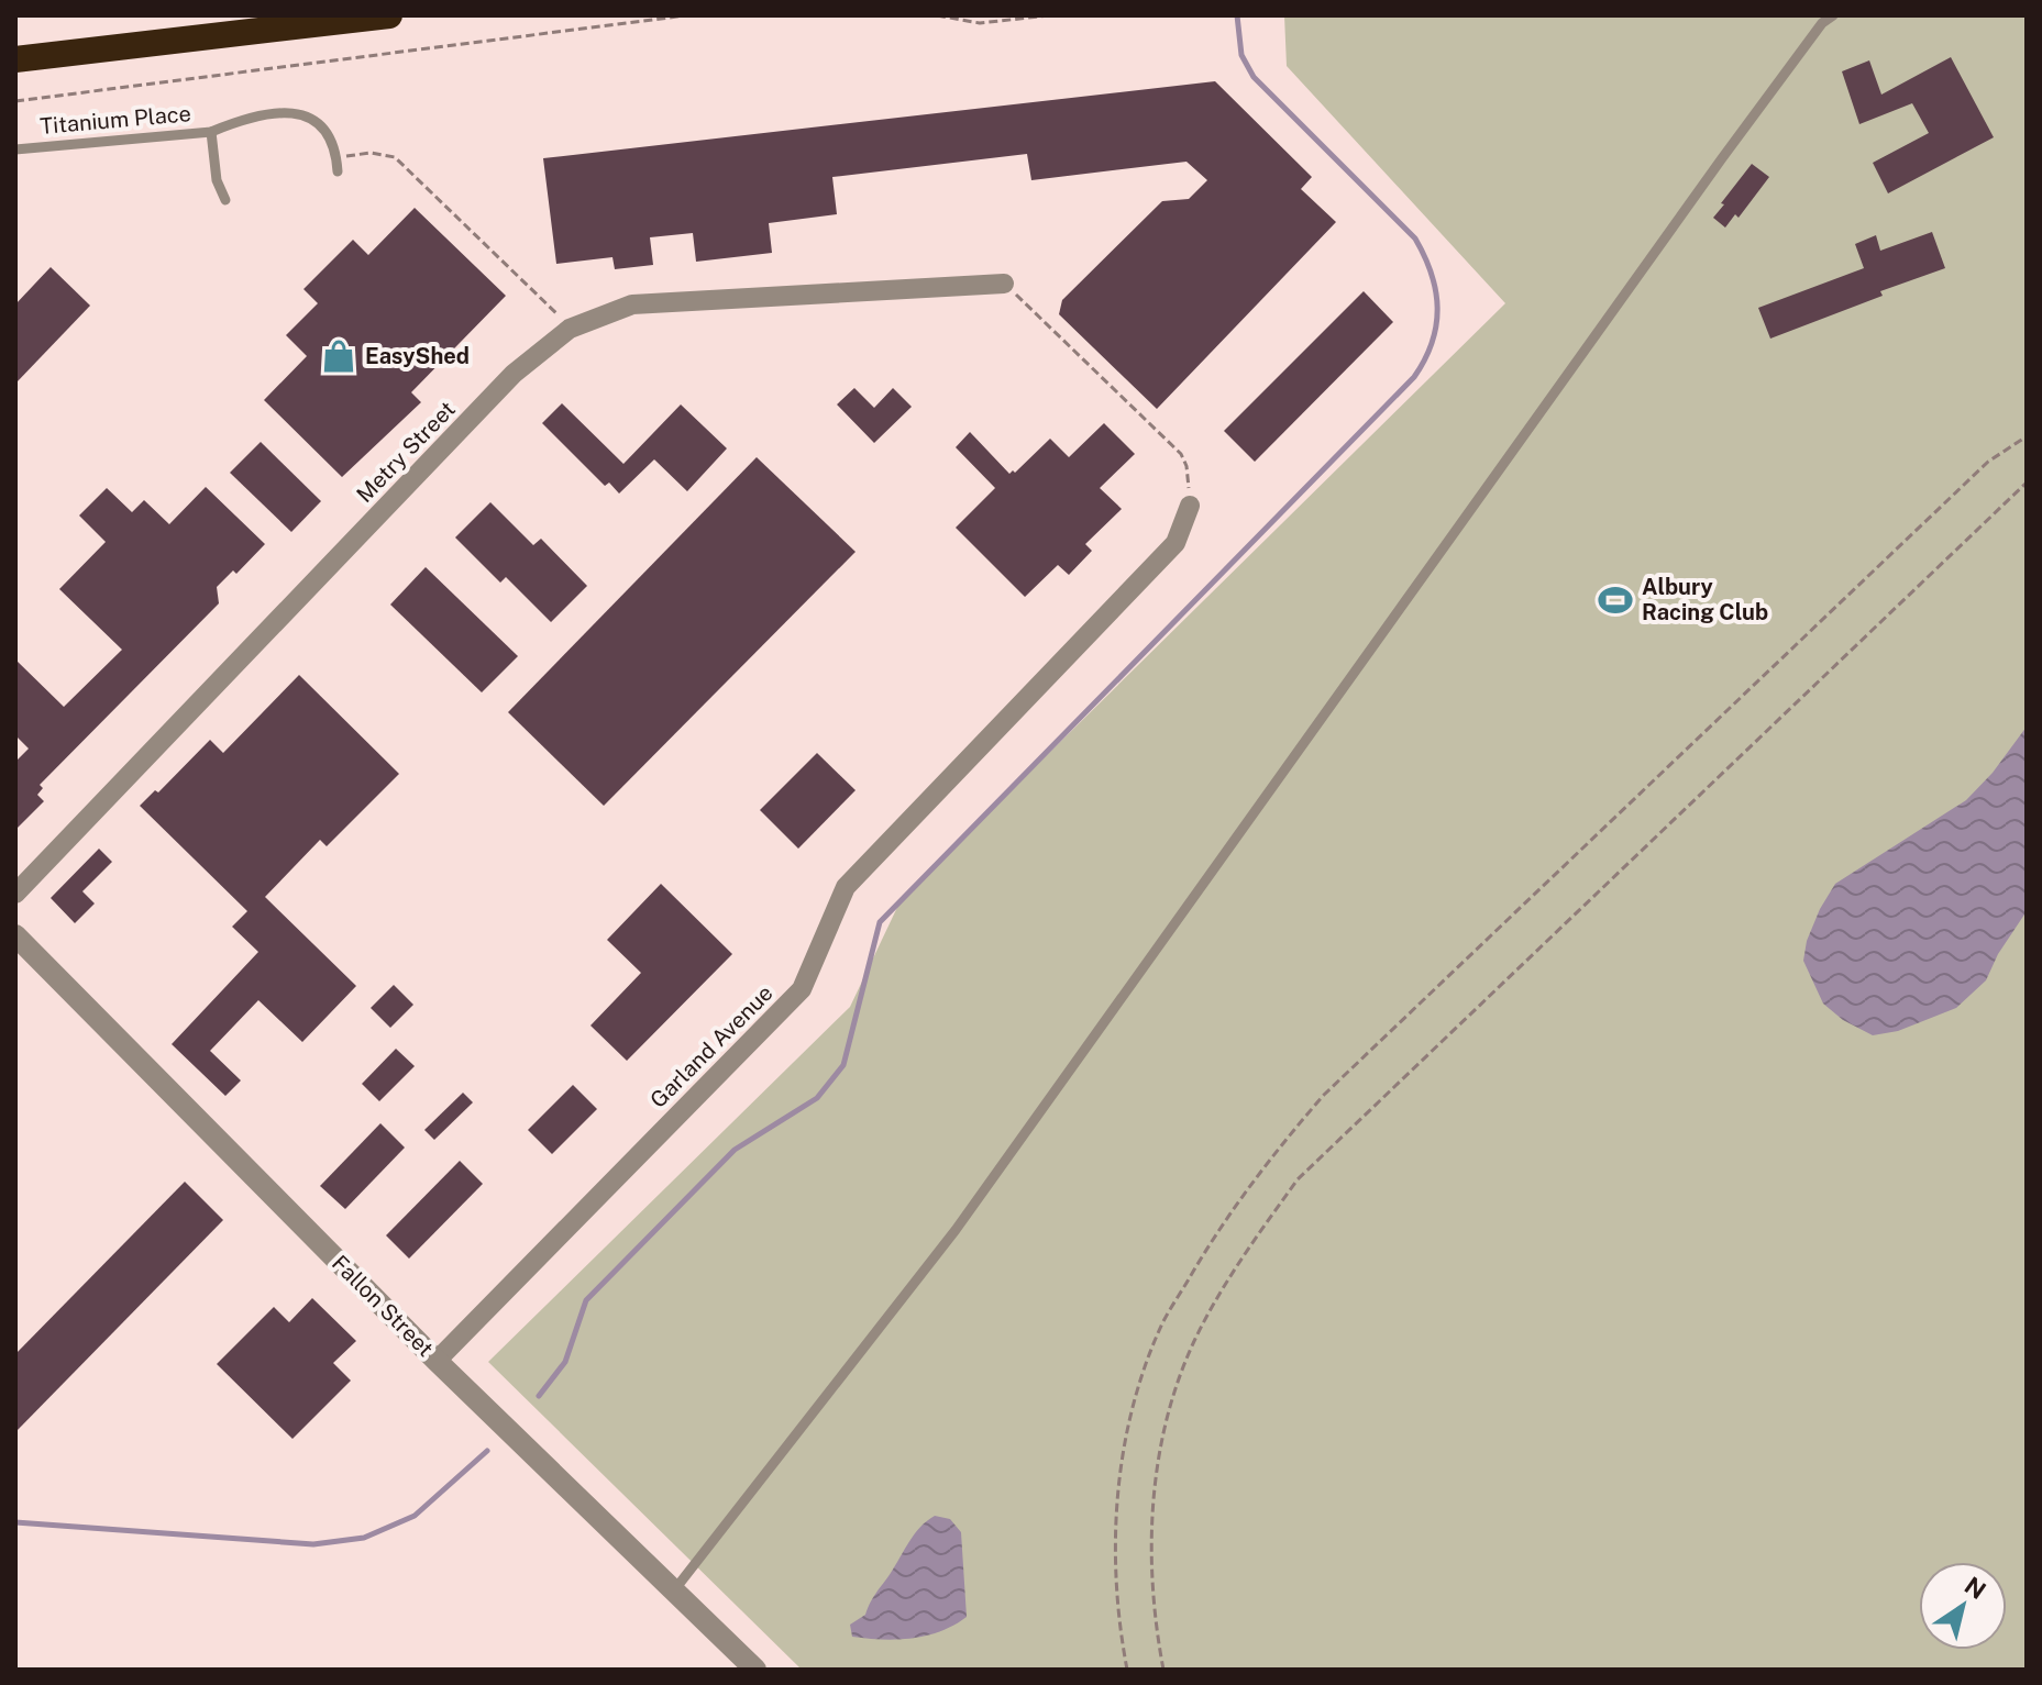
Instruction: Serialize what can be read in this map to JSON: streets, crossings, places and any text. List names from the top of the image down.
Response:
{
  "streets": {
    "street": ["Metry Street", "Garland Avenue", "Fallon Street"],
    "lane": ["Titanium Place"]
  },
  "crossings": [
    ["Garland Avenue", "Fallon Street"]
  ],
  "places": {
    "shop": ["EasyShed"],
    "sports": ["Albury Racing Club"]
  },
  "north": "top right"
}
